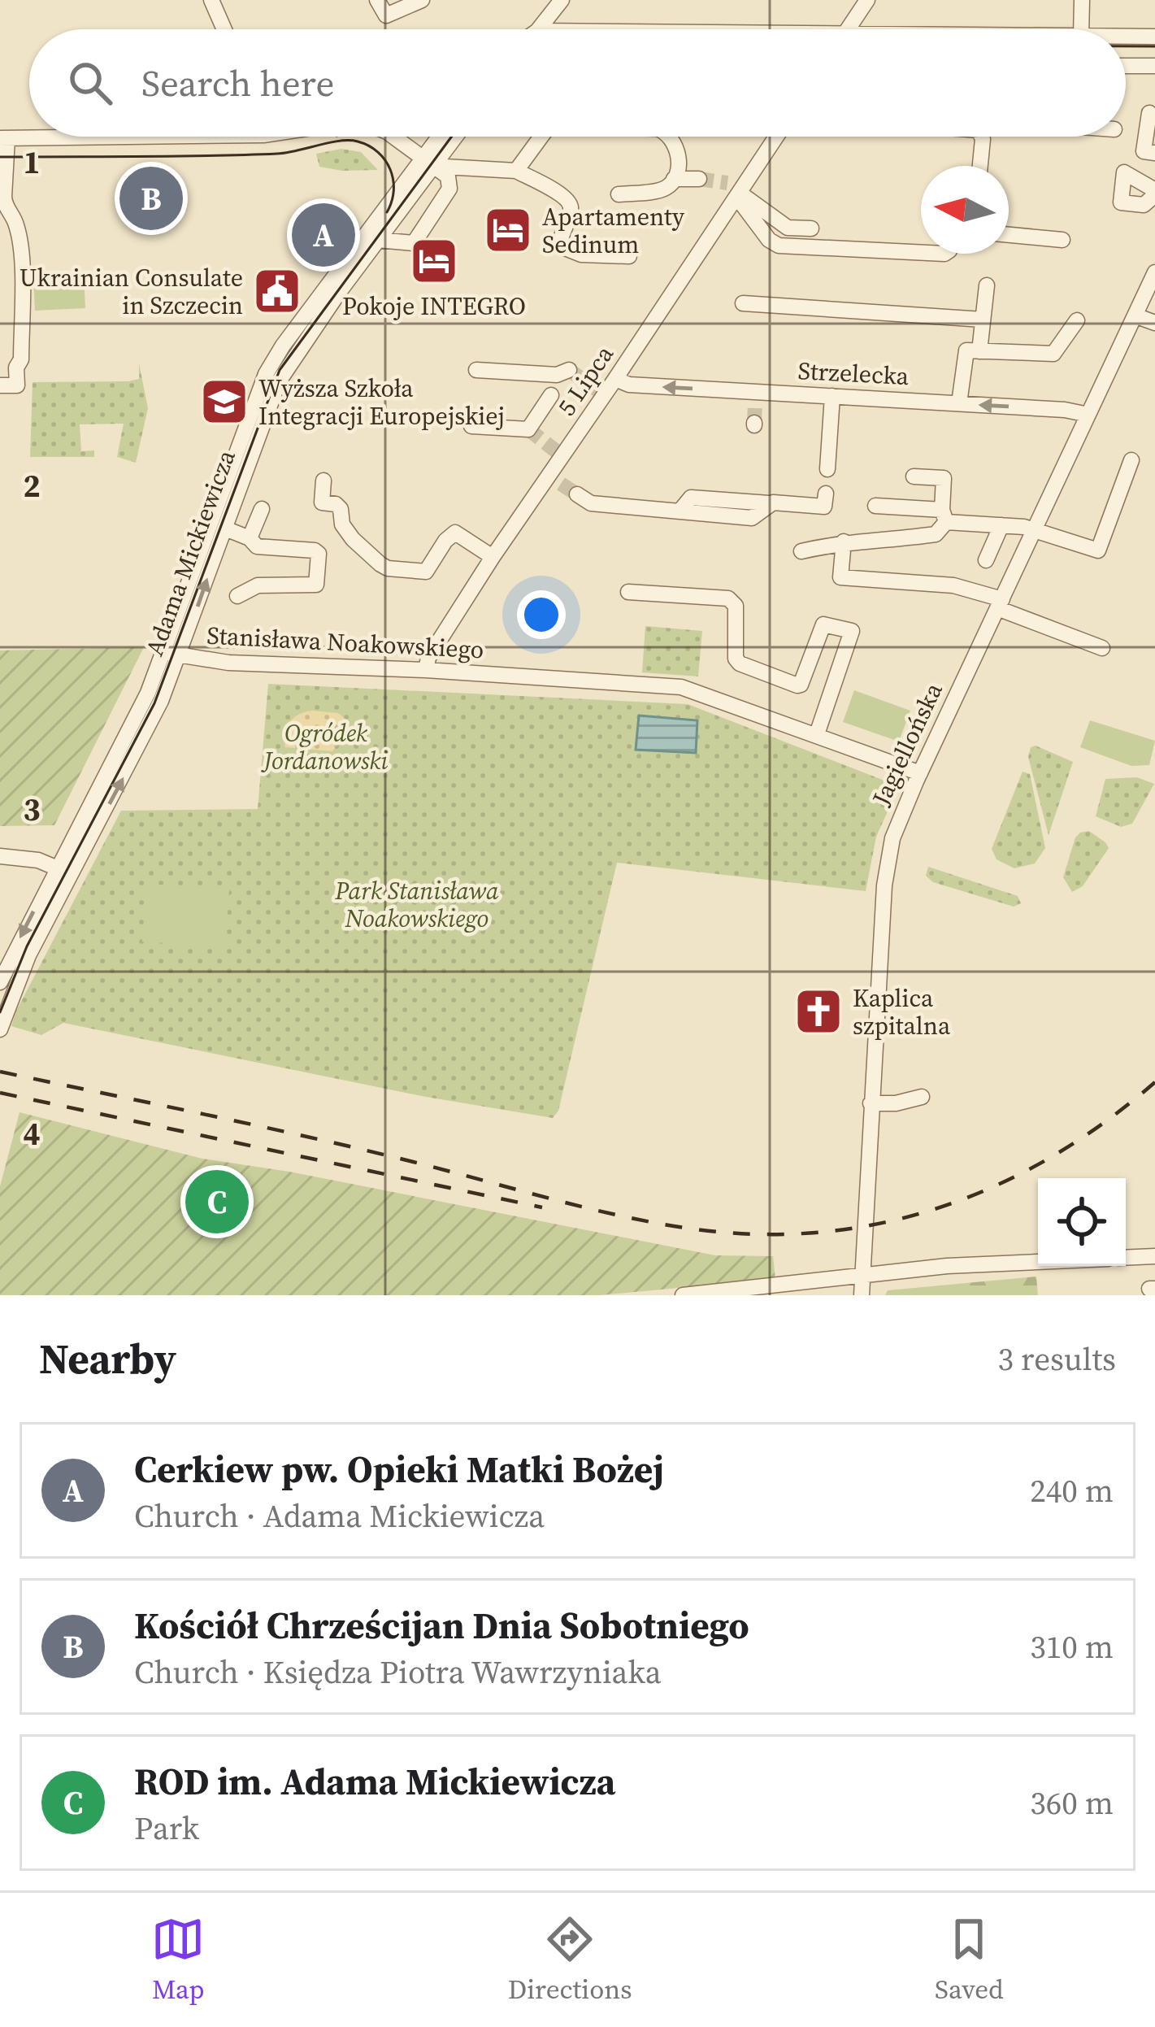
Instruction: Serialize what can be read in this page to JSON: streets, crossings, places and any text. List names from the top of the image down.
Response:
{
  "streets": {
    "street": [
      "Strzelecka",
      "5 Lipca",
      "Adama Mickiewicza",
      "Stanisława Noakowskiego",
      "Jagiellońska"
    ]
  },
  "crossings": [
    ["Strzelecka", "5 Lipca"],
    ["Strzelecka", "Jagiellońska"],
    ["5 Lipca", "Stanisława Noakowskiego"],
    ["Adama Mickiewicza", "Stanisława Noakowskiego"],
    ["Stanisława Noakowskiego", "Jagiellońska"]
  ],
  "parks": ["Ogródek Jordanowski", "Park Stanisława Noakowskiego"],
  "places": {
    "hotel": ["Apartamenty Sedinum", "Pokoje INTEGRO"],
    "public building": ["Ukrainian Consulate in Szczecin"],
    "school or university": ["Wyższa Szkoła Integracji Europejskiej"],
    "church": ["Kaplica szpitalna"]
  },
  "north": "left",
  "page": {
    "search": "Search here",
    "pins": ["B", "A", "C"],
    "heading": ["Nearby", "3 results"],
    "list": [
      {
        "mark": "A",
        "name": "Cerkiew pw. Opieki Matki Bożej",
        "note": "Church · Adama Mickiewicza",
        "value": "240 m"
      },
      {
        "mark": "B",
        "name": "Kościół Chrześcijan Dnia Sobotniego",
        "note": "Church · Księdza Piotra Wawrzyniaka",
        "value": "310 m"
      },
      {
        "mark": "C",
        "name": "ROD im. Adama Mickiewicza",
        "note": "Park",
        "value": "360 m"
      }
    ],
    "nav": ["Map", "Directions", "Saved"]
  },
  "grid": {
    "rows": [
      "1",
      "2",
      "3",
      "4"
    ]
  }
}
